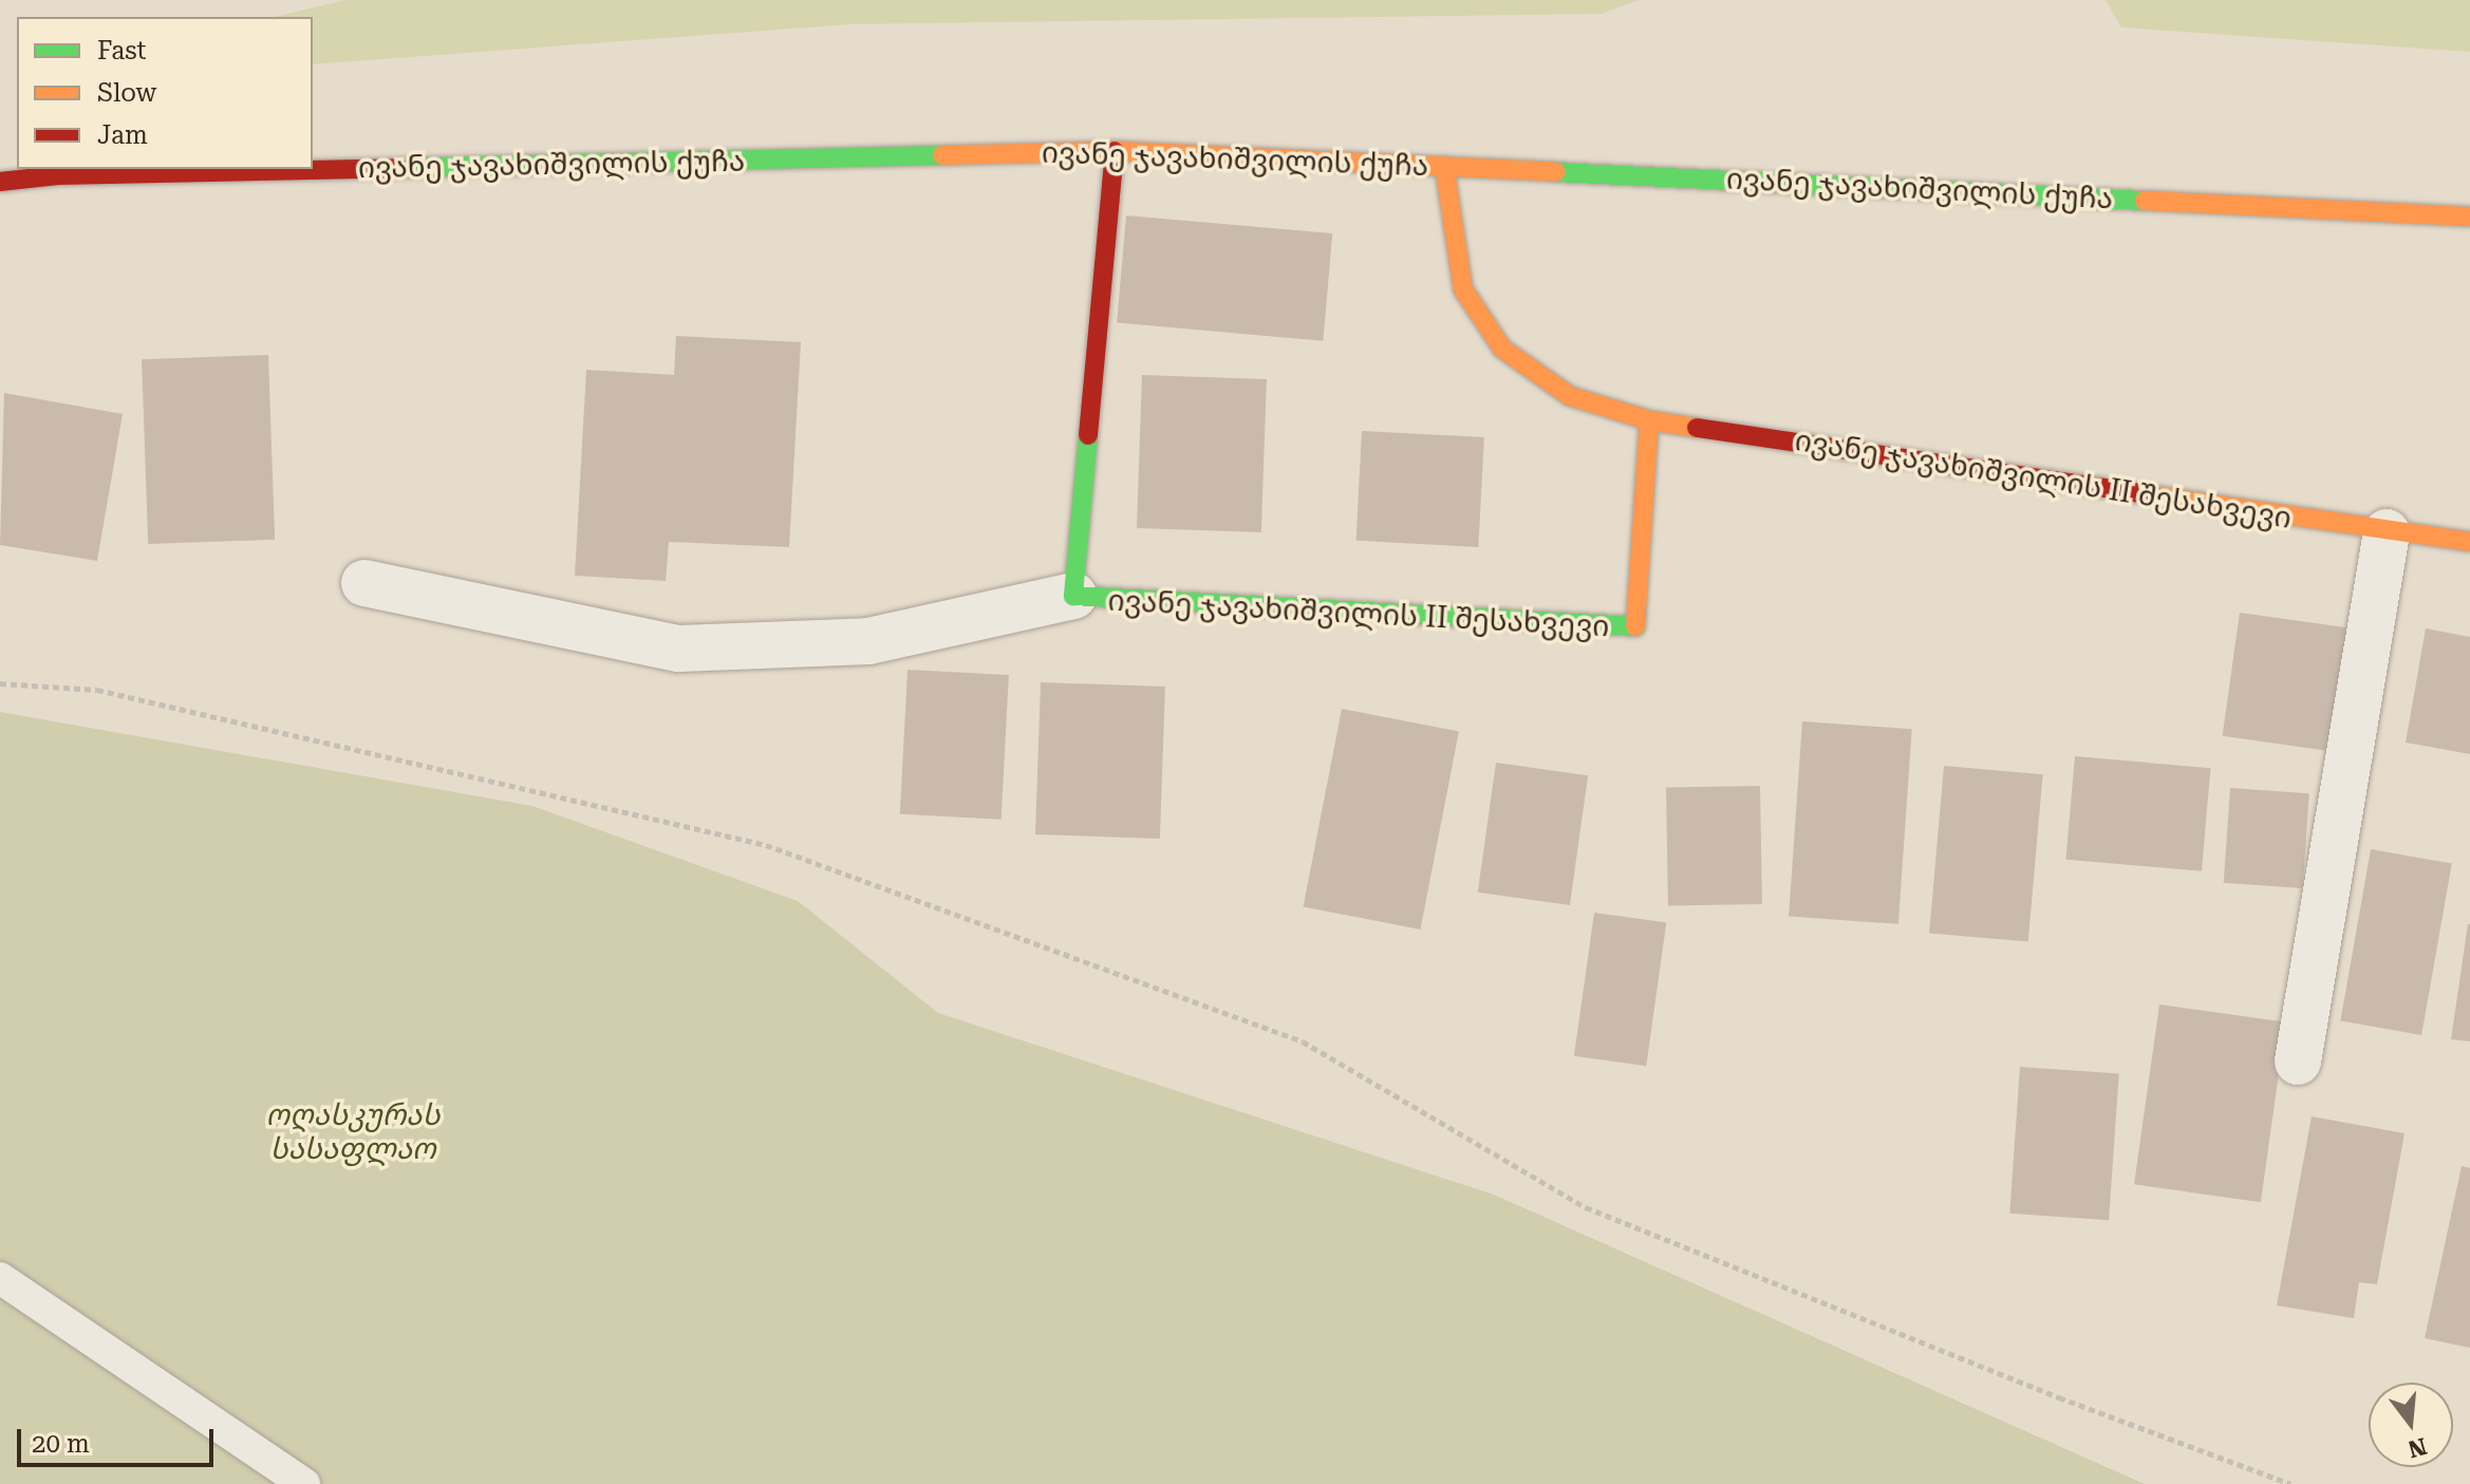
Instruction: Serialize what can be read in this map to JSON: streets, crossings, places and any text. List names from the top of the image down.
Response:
{
  "streets": {
    "main road": ["ივანე ჯავახიშვილის ქუჩა", "ივანე ჯავახიშვილის II შესახვევი"]
  },
  "crossings": [
    ["ივანე ჯავახიშვილის ქუჩა", "ივანე ჯავახიშვილის II შესახვევი"]
  ],
  "parks": ["ოღასკურას სასაფლაო"],
  "legend": ["Fast", "Slow", "Jam"],
  "scale_bar": "20 m",
  "north": "bottom"
}
